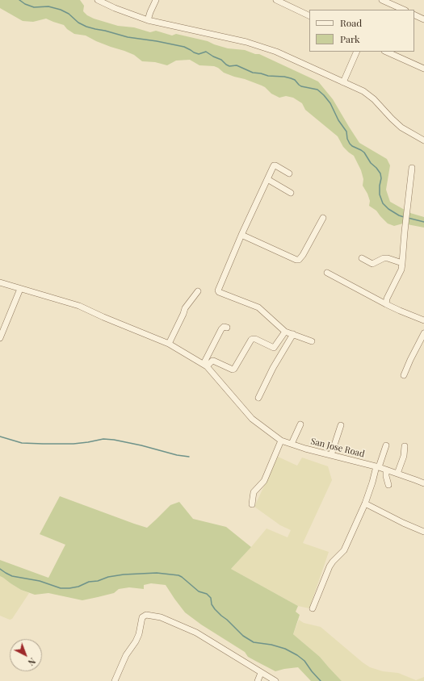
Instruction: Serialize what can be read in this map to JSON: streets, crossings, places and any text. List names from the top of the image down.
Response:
{
  "streets": {
    "street": ["San Jose Road"]
  },
  "legend": ["Road", "Park"],
  "north": "bottom right"
}
